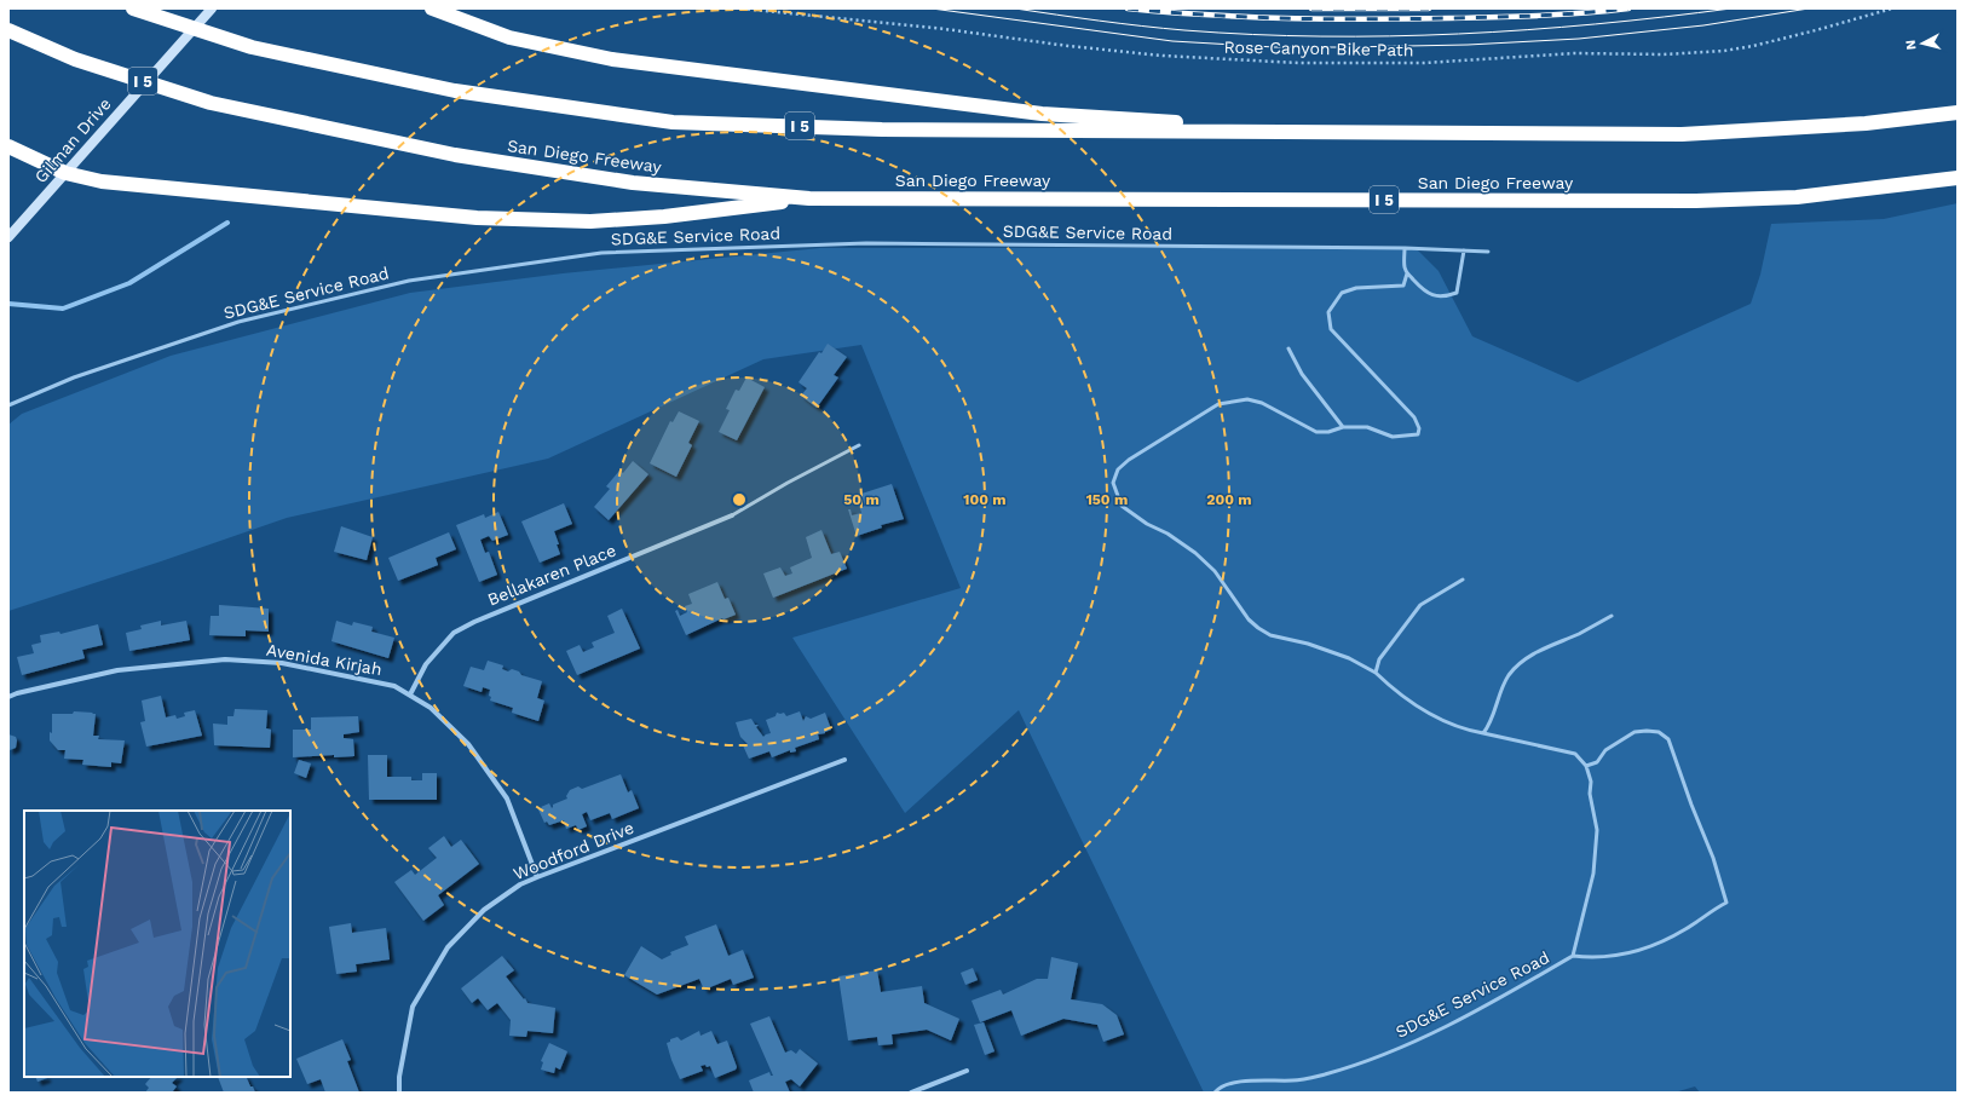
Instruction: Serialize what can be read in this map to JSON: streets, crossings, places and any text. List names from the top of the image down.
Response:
{
  "streets": {
    "highway": ["I 5", "San Diego Freeway"],
    "main road": ["Gilman Drive"],
    "street": ["Bellakaren Place", "Avenida Kirjah", "Woodford Drive"],
    "lane": ["SDG&E Service Road"],
    "path": ["Rose Canyon Bike Path"]
  },
  "crossings": [
    ["Bellakaren Place", "Avenida Kirjah"],
    ["Avenida Kirjah", "Woodford Drive"]
  ],
  "north": "left",
  "rings": [
    "50 m",
    "100 m",
    "150 m",
    "200 m"
  ]
}
